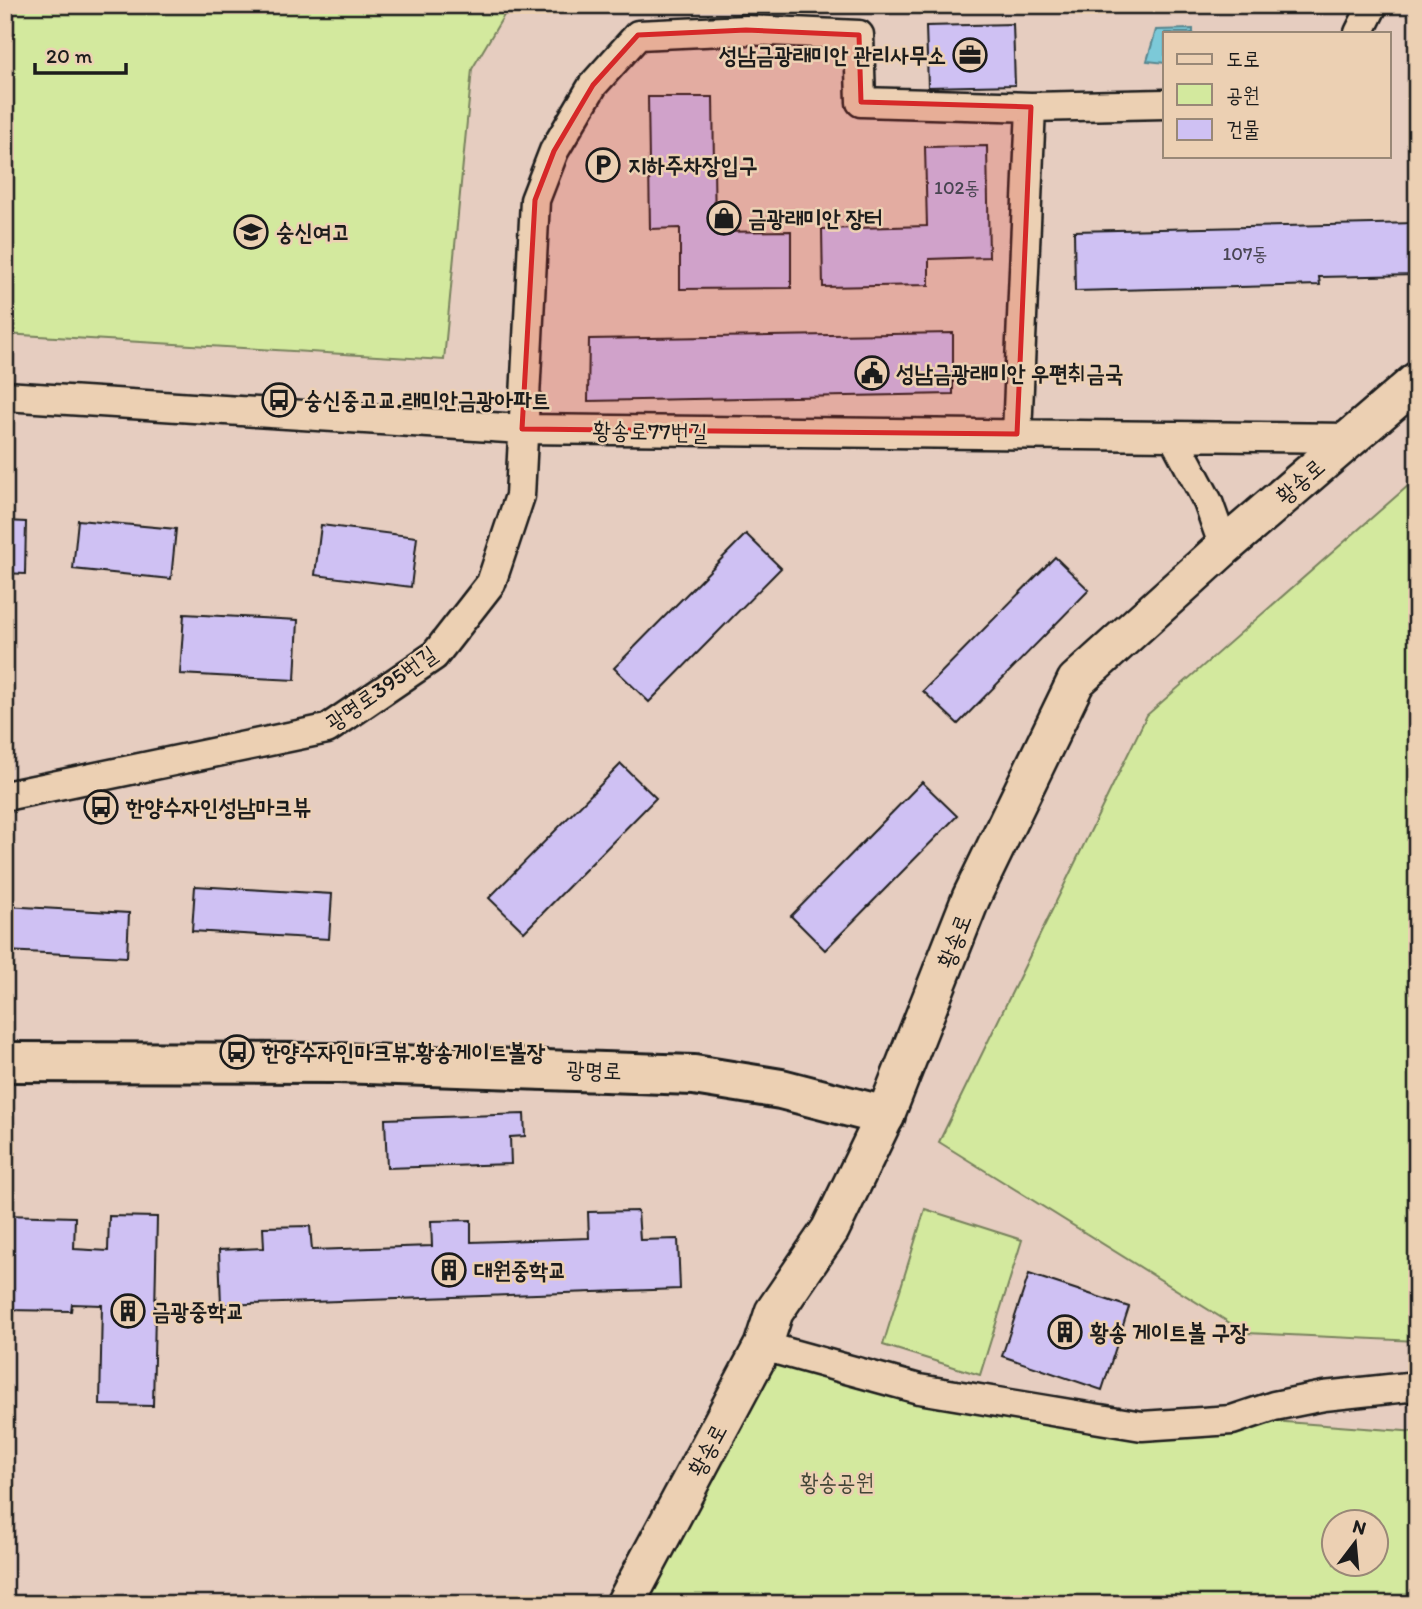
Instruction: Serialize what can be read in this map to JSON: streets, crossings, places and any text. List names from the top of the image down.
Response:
{
  "streets": {
    "main road": ["광명로"],
    "street": ["황송로77번길", "황송로", "광명로395번길"]
  },
  "crossings": [
    ["황송로77번길", "황송로"],
    ["황송로77번길", "광명로395번길"],
    ["황송로", "광명로"]
  ],
  "parks": ["황송공원"],
  "places": {
    "office": ["성남금광래미안 관리사무소"],
    "parking": ["지하주차장입구"],
    "shop": ["금광래미안 장터"],
    "school or university": ["숭신여고"],
    "public building": ["성남금광래미안 우편취금국"],
    "bus stop": ["숭신중고교.래미안금광아파트", "한양수자인성남마크뷰", "한양수자인마크뷰.황송게이트볼장"],
    "building": ["대원중학교", "금광중학교", "황송 게이트볼 구장"]
  },
  "house_numbers": ["102동", "107동"],
  "legend": ["도로", "공원", "건물"],
  "scale_bar": "20 m",
  "north": "top"
}
